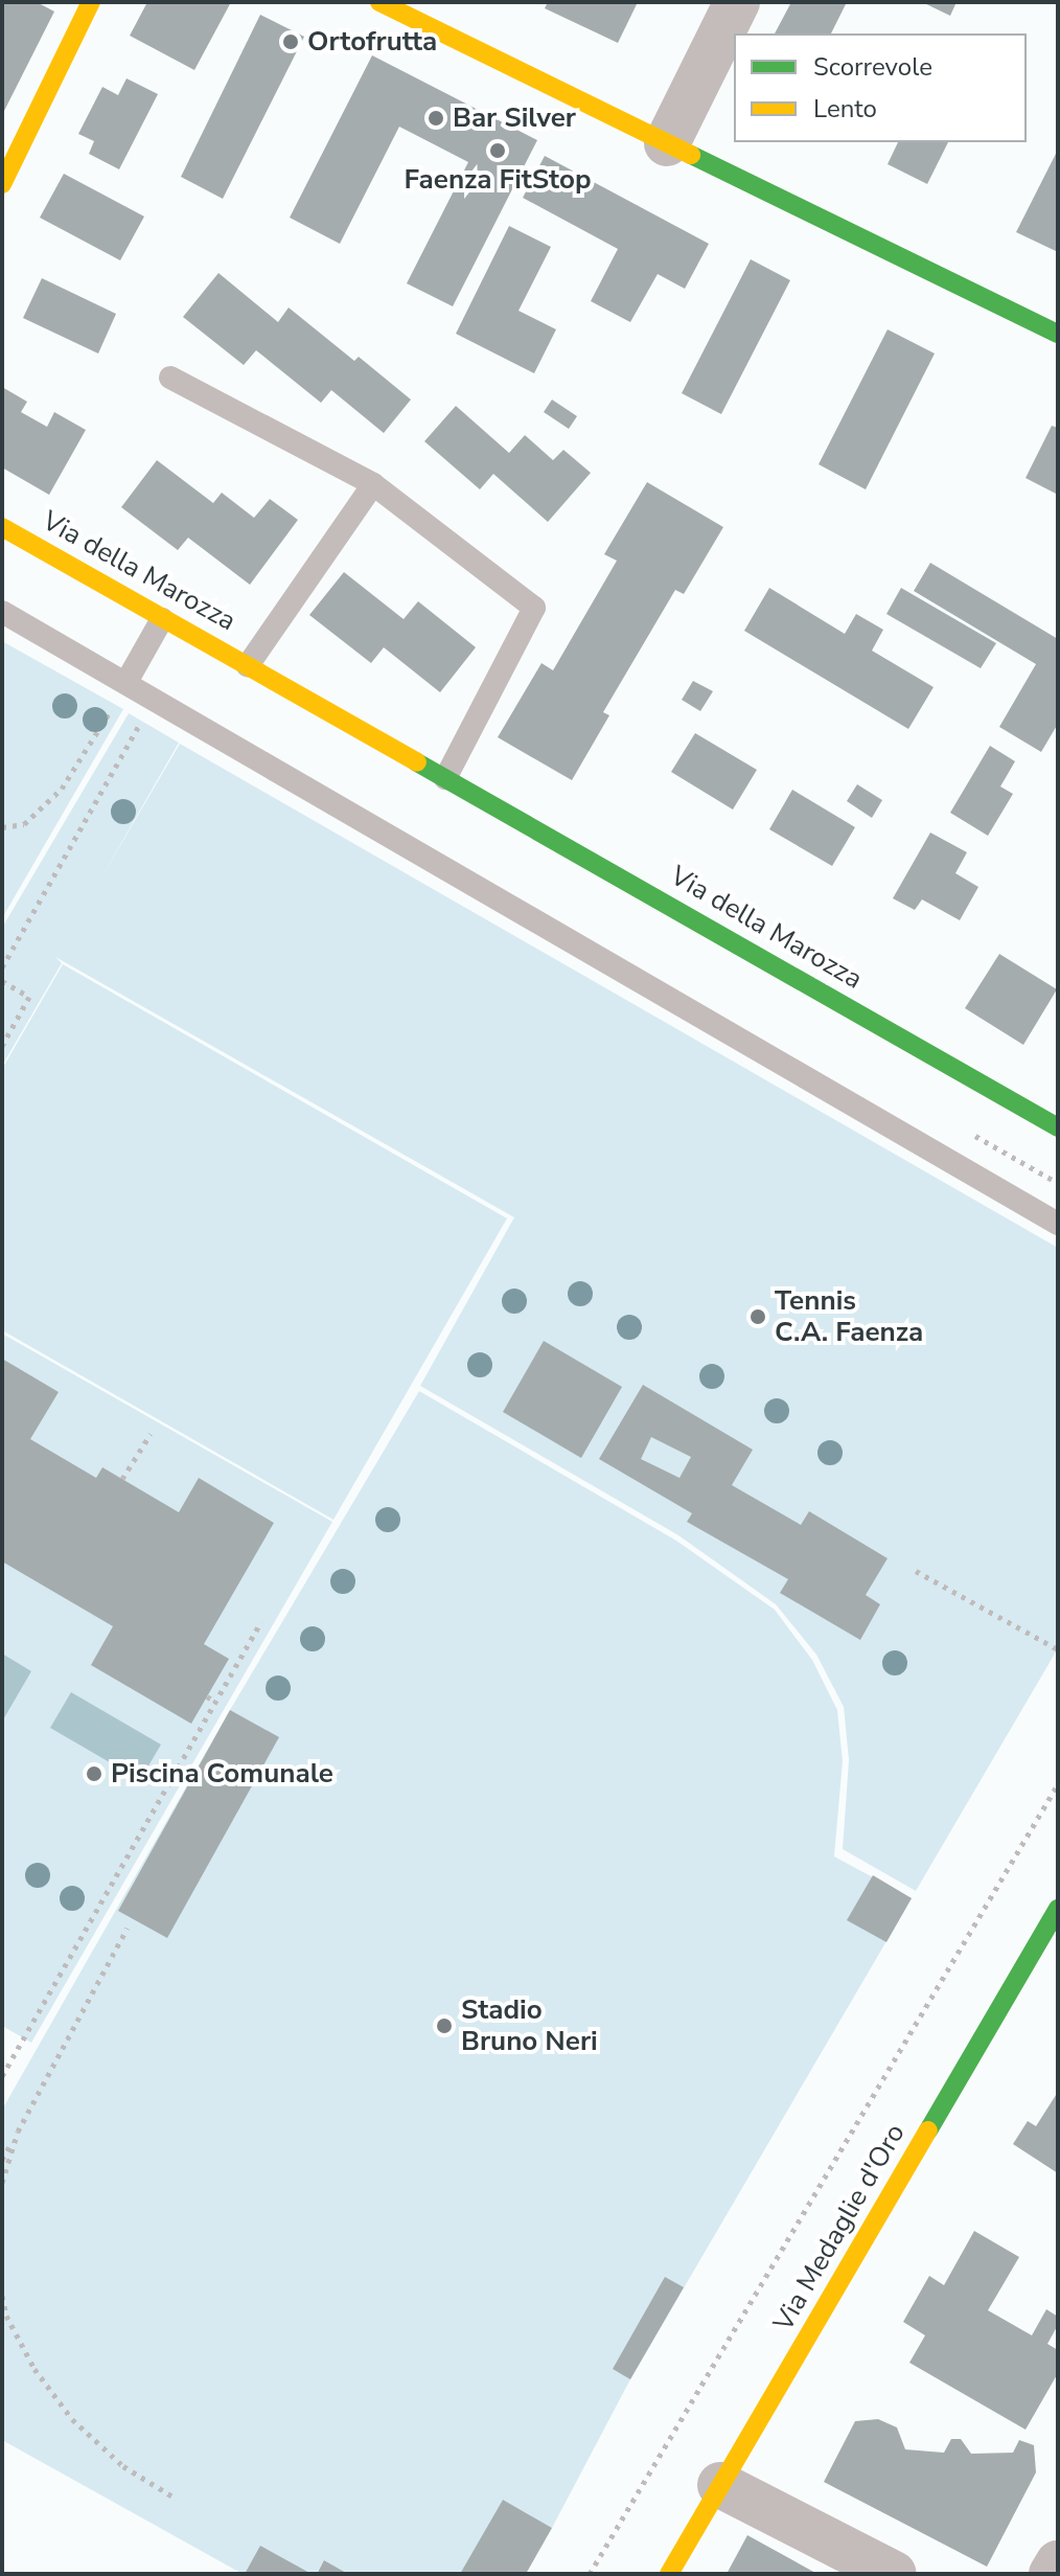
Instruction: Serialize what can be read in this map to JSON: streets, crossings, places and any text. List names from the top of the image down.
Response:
{
  "streets": {
    "street": ["Via della Marozza", "Via Medaglie d'Oro"]
  },
  "places": [
    "Ortofrutta",
    "Bar Silver",
    "Faenza FitStop",
    "Tennis C.A. Faenza",
    "Piscina Comunale",
    "Stadio Bruno Neri"
  ],
  "legend": ["Scorrevole", "Lento"]
}
